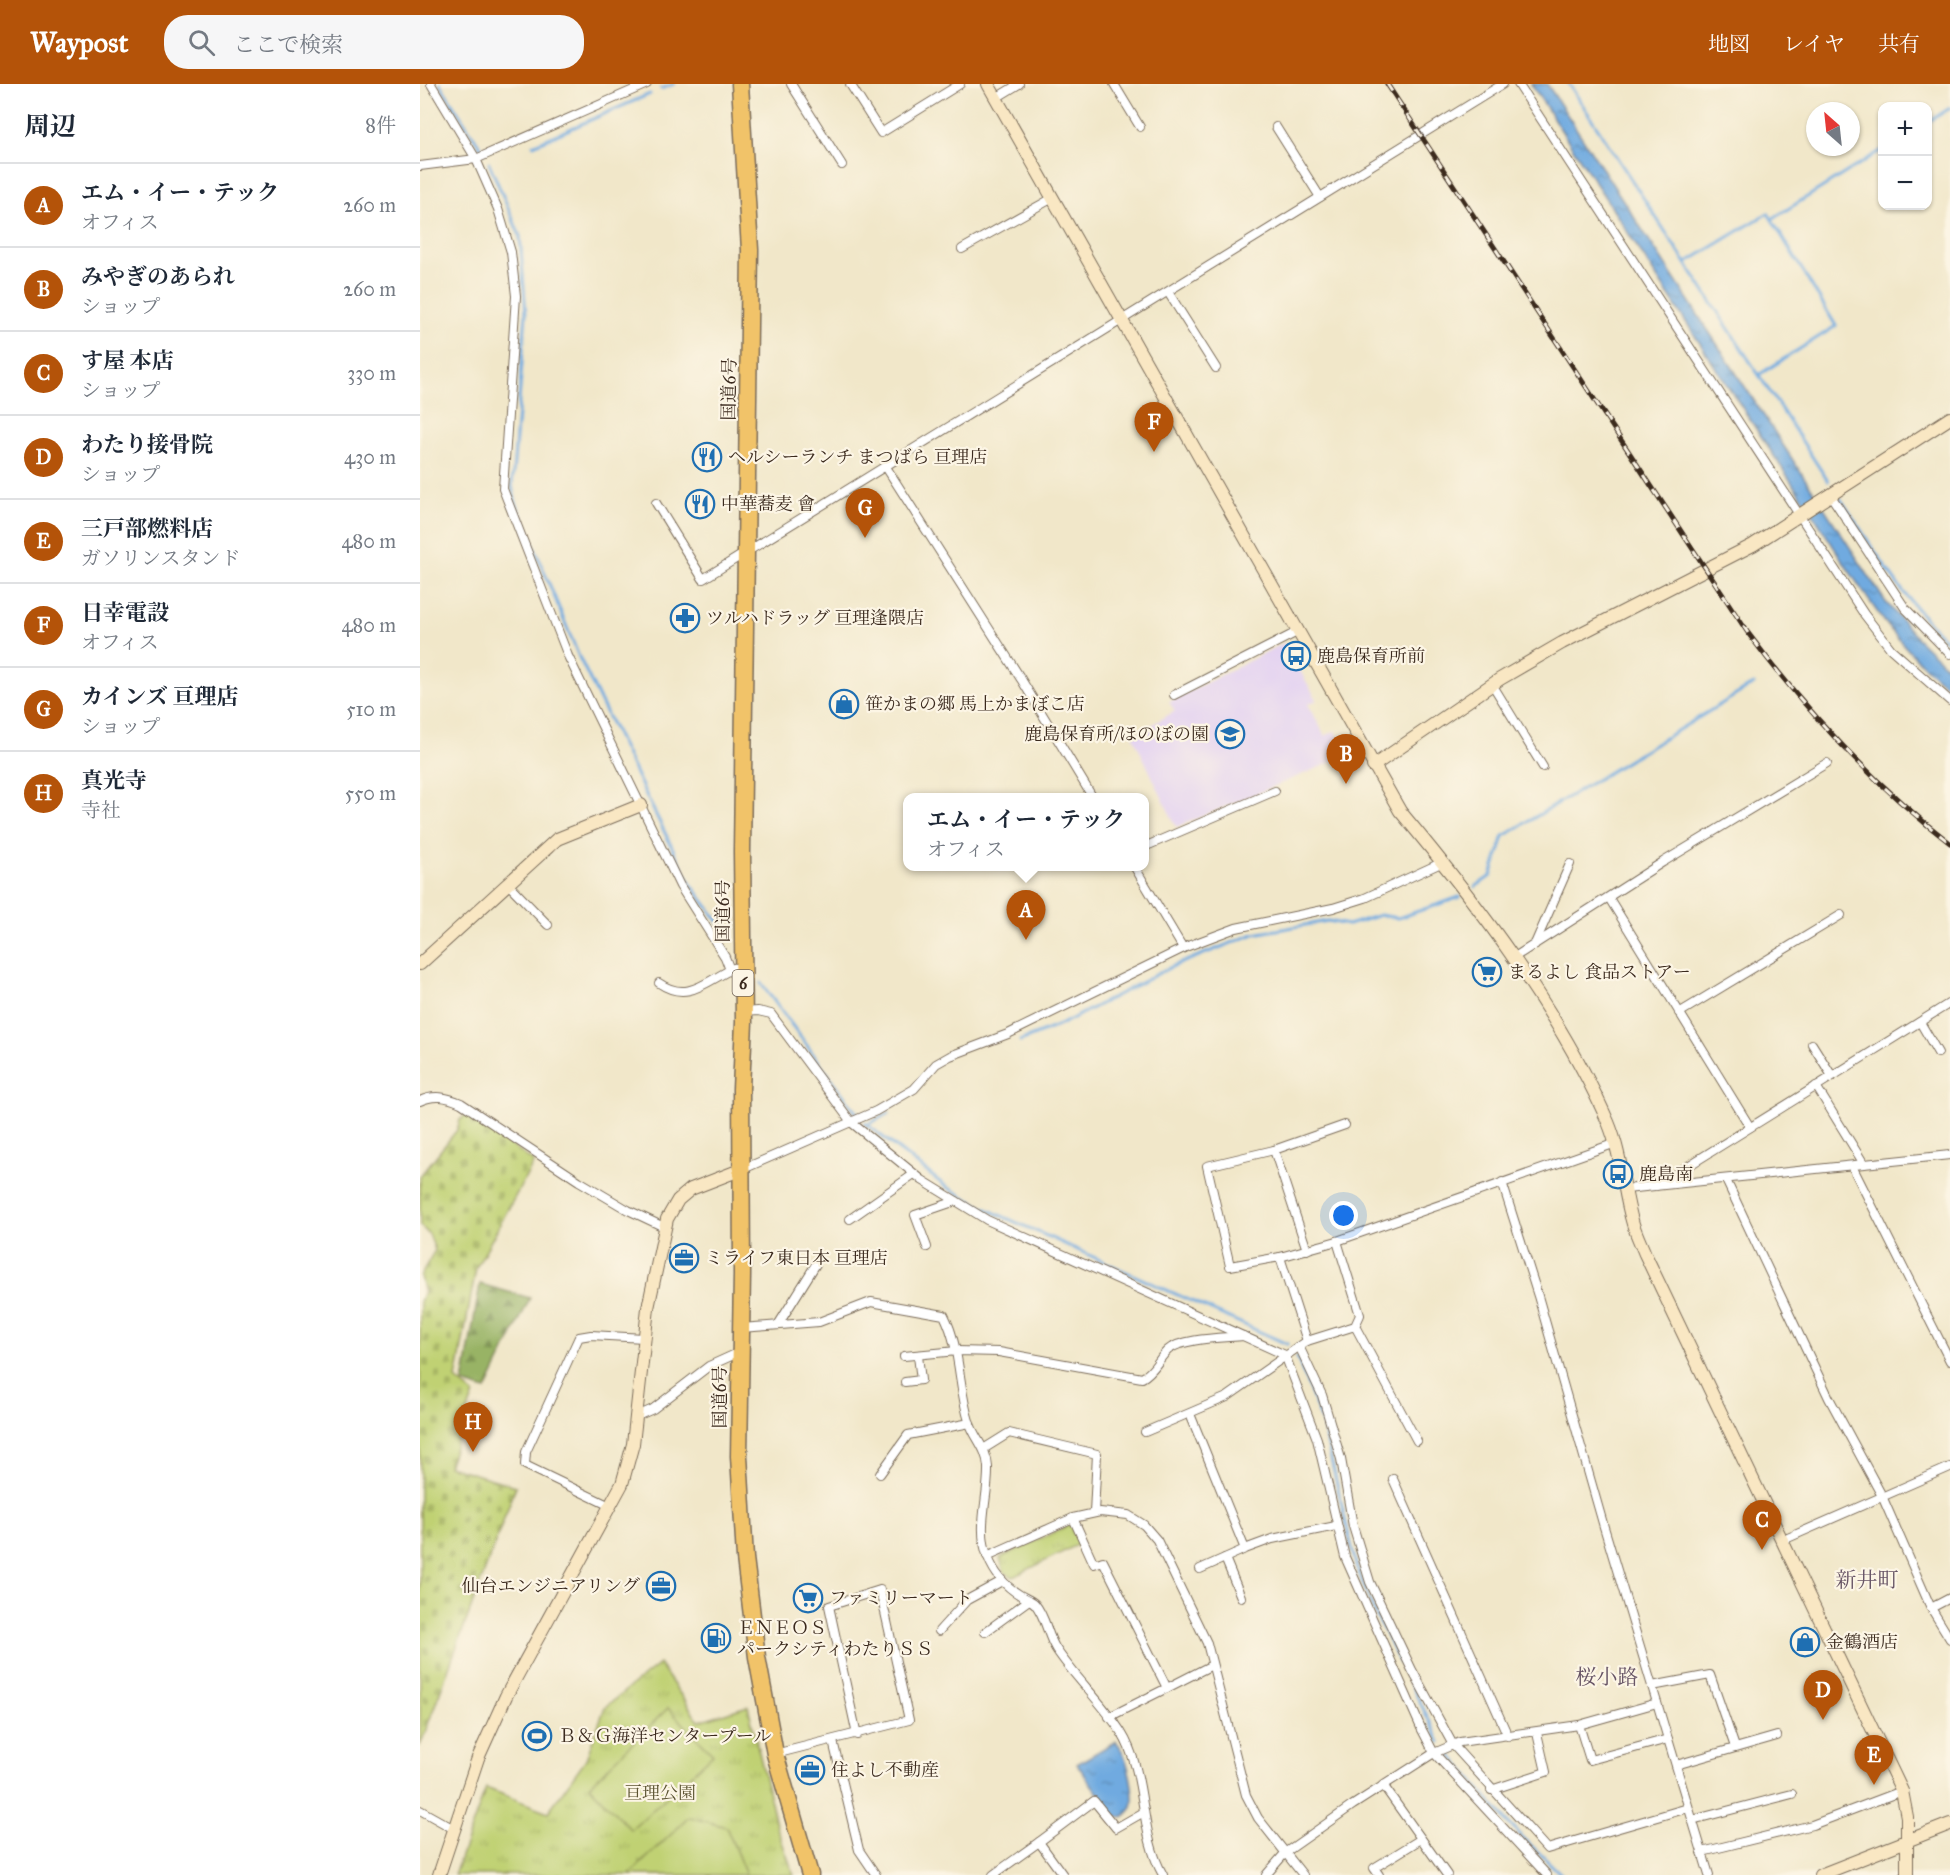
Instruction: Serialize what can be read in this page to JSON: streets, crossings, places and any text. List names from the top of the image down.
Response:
{
  "streets": {
    "highway": ["国道6号", "6"]
  },
  "districts": ["新井町", "桜小路"],
  "parks": ["亘理公園"],
  "places": {
    "restaurant": ["ヘルシーランチ まつばら 亘理店", "中華蕎麦 會"],
    "pharmacy": ["ツルハドラッグ 亘理逢隈店"],
    "bus stop": ["鹿島保育所前", "鹿島南"],
    "shop": ["笹かまの郷 馬上かまぼこ店", "金鶴酒店"],
    "school or university": ["鹿島保育所/ほのぼの園"],
    "supermarket": ["まるよし 食品ストアー", "ファミリーマート"],
    "office": ["ミライフ東日本 亘理店", "仙台エンジニアリング", "住よし不動産"],
    "fuel station": ["ＥＮＥＯＳ パークシティわたりＳＳ"],
    "sports": ["Ｂ＆Ｇ海洋センタープール"]
  },
  "north": "top left",
  "page": {
    "header": "Waypost",
    "search": "ここで検索",
    "nav": ["地図", "レイヤ", "共有"],
    "heading": ["周辺", "8件"],
    "map_buttons": ["+", "−"],
    "list": [
      {
        "mark": "A",
        "name": "エム・イー・テック",
        "note": "オフィス",
        "value": "260 m"
      },
      {
        "mark": "B",
        "name": "みやぎのあられ",
        "note": "ショップ",
        "value": "260 m"
      },
      {
        "mark": "C",
        "name": "す屋 本店",
        "note": "ショップ",
        "value": "330 m"
      },
      {
        "mark": "D",
        "name": "わたり接骨院",
        "note": "ショップ",
        "value": "430 m"
      },
      {
        "mark": "E",
        "name": "三戸部燃料店",
        "note": "ガソリンスタンド",
        "value": "480 m"
      },
      {
        "mark": "F",
        "name": "日幸電設",
        "note": "オフィス",
        "value": "480 m"
      },
      {
        "mark": "G",
        "name": "カインズ 亘理店",
        "note": "ショップ",
        "value": "510 m"
      },
      {
        "mark": "H",
        "name": "真光寺",
        "note": "寺社",
        "value": "550 m"
      }
    ],
    "pins": [
      "F",
      "G",
      "B",
      "A",
      "H",
      "C",
      "D",
      "E"
    ],
    "popup": ["エム・イー・テック", "オフィス"]
  }
}
